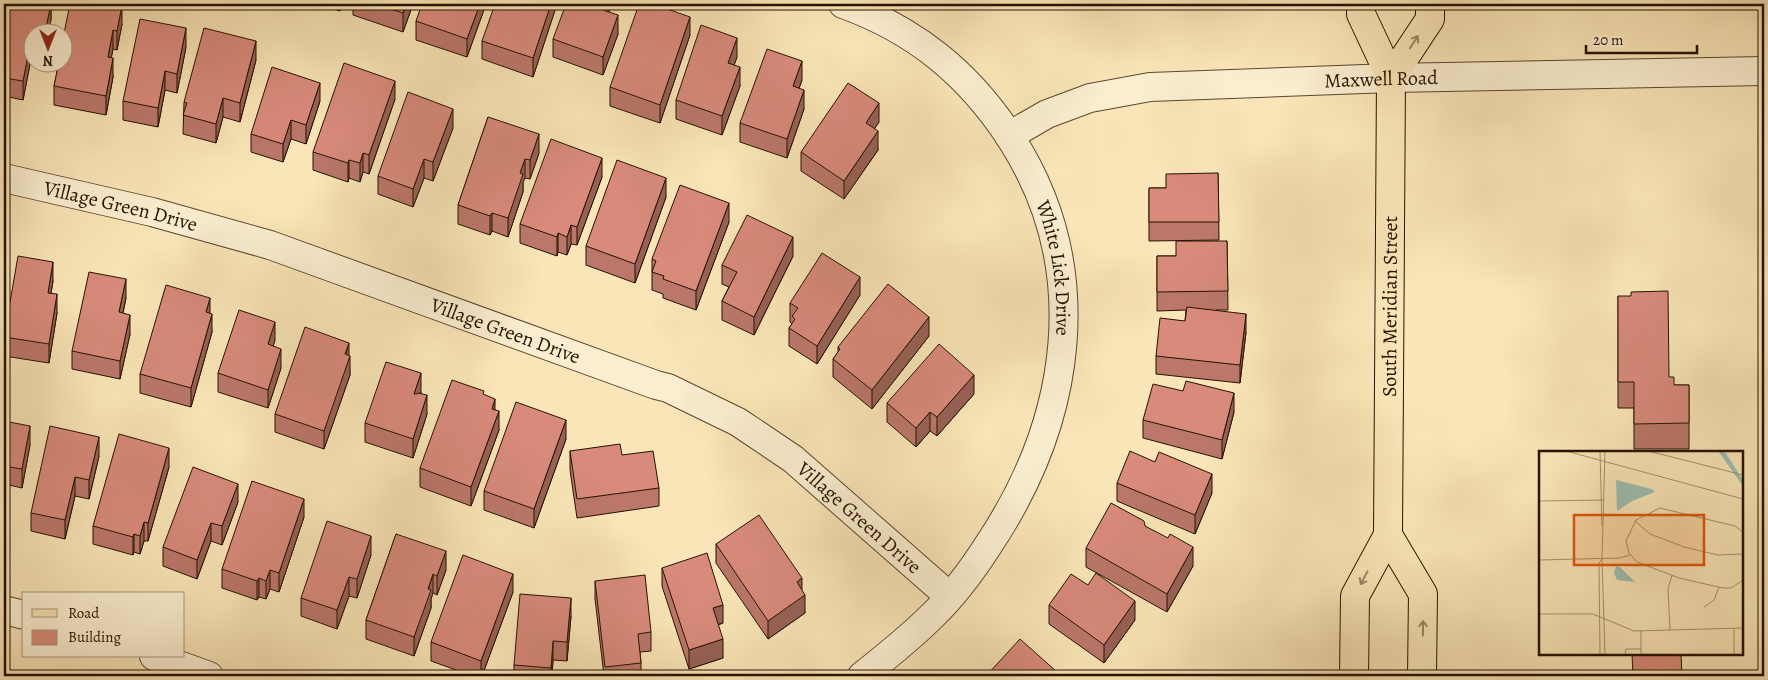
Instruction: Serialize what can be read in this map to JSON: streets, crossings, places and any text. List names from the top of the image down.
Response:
{
  "streets": {
    "main road": ["South Meridian Street"],
    "street": ["Maxwell Road", "Village Green Drive", "White Lick Drive"]
  },
  "crossings": [
    ["Maxwell Road", "White Lick Drive"],
    ["Maxwell Road", "South Meridian Street"],
    ["Village Green Drive", "White Lick Drive"]
  ],
  "legend": ["Road", "Building"],
  "scale_bar": "20 m",
  "north": "bottom"
}
